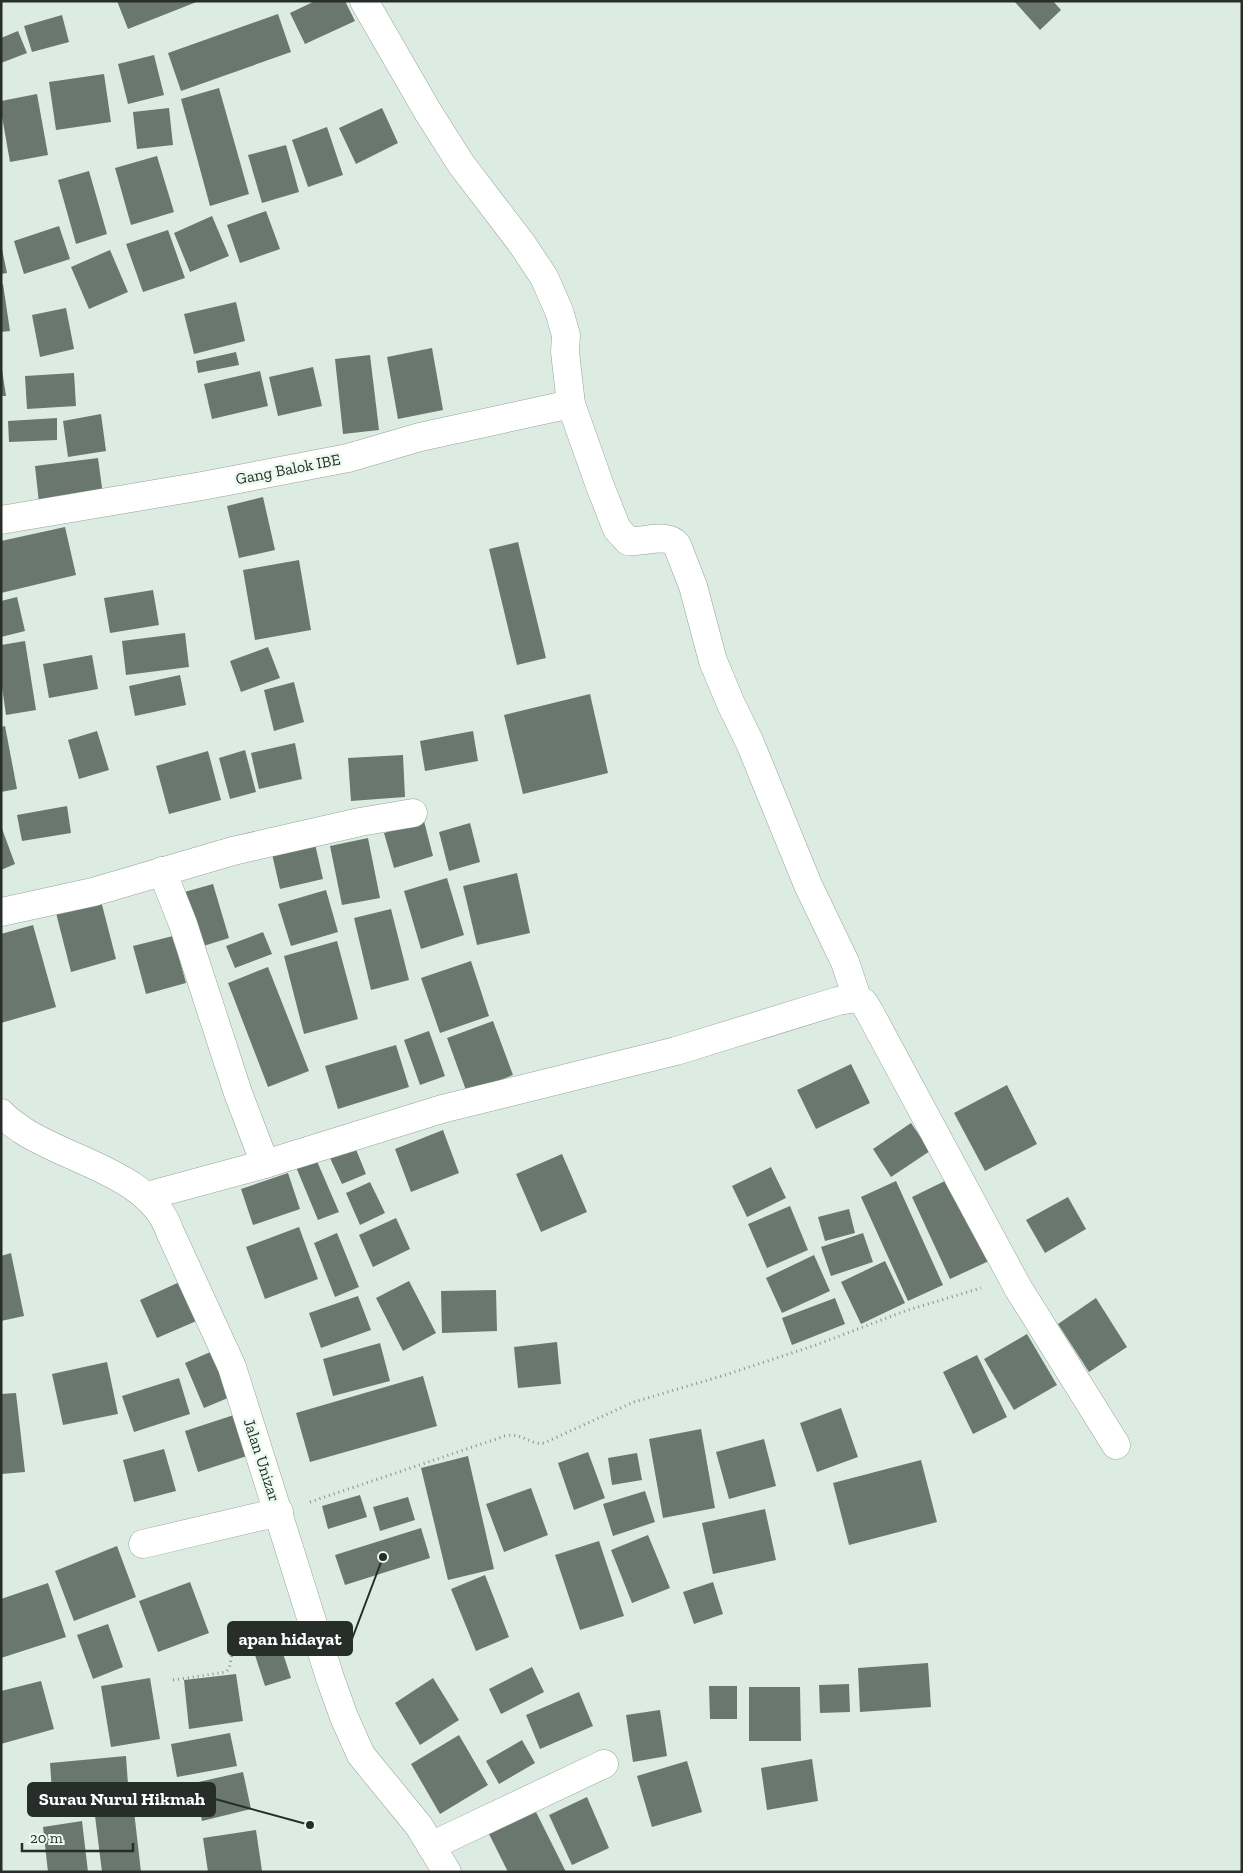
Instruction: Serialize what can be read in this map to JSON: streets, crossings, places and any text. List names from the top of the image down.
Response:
{
  "streets": {
    "street": ["Gang Balok IBE", "Jalan Unizar"]
  },
  "places": ["apan hidayat", "Surau Nurul Hikmah"],
  "scale_bar": "20 m"
}
